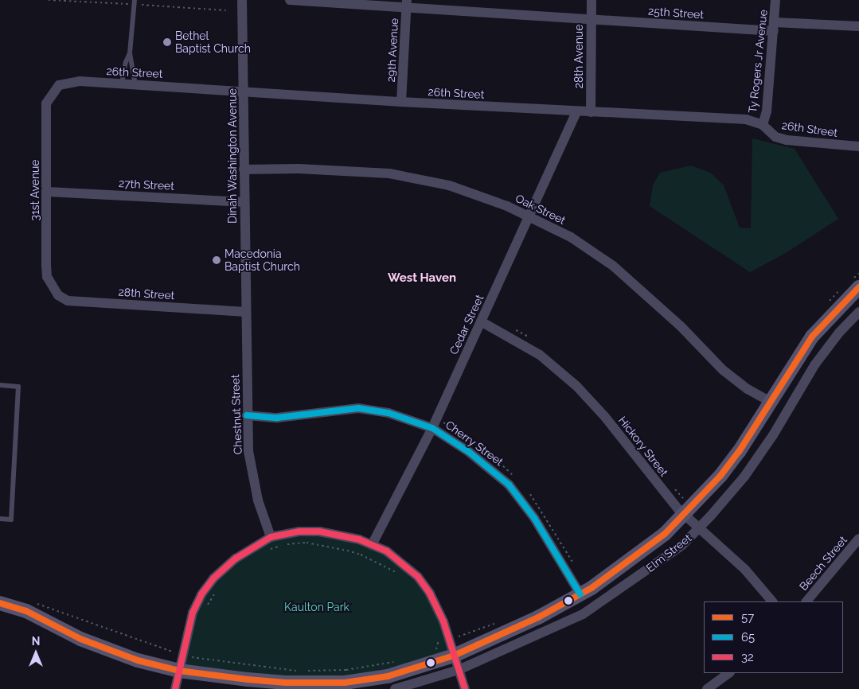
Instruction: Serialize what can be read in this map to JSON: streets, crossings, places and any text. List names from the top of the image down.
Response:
{
  "streets": {
    "street": [
      "25th Street",
      "29th Avenue",
      "28th Avenue",
      "Ty Rogers Jr Avenue",
      "26th Street",
      "Dinah Washington Avenue",
      "27th Street",
      "31st Avenue",
      "Oak Street",
      "28th Street",
      "Cedar Street",
      "Chestnut Street",
      "Cherry Street",
      "Hickory Street",
      "Elm Street",
      "Beech Street"
    ]
  },
  "crossings": [
    ["25th Street", "29th Avenue"],
    ["25th Street", "28th Avenue"],
    ["25th Street", "Ty Rogers Jr Avenue"],
    ["29th Avenue", "26th Street"],
    ["28th Avenue", "26th Street"],
    ["Ty Rogers Jr Avenue", "26th Street"],
    ["26th Street", "Dinah Washington Avenue"],
    ["26th Street", "31st Avenue"],
    ["26th Street", "Cedar Street"],
    ["Dinah Washington Avenue", "27th Street"],
    ["Dinah Washington Avenue", "Oak Street"],
    ["Dinah Washington Avenue", "28th Street"],
    ["Dinah Washington Avenue", "Chestnut Street"],
    ["27th Street", "31st Avenue"],
    ["31st Avenue", "28th Street"],
    ["Oak Street", "Cedar Street"],
    ["Oak Street", "Elm Street"],
    ["28th Street", "Chestnut Street"],
    ["Cedar Street", "Cherry Street"],
    ["Cedar Street", "Hickory Street"],
    ["Chestnut Street", "Cherry Street"],
    ["Cherry Street", "Elm Street"],
    ["Hickory Street", "Elm Street"]
  ],
  "districts": ["West Haven"],
  "parks": ["Kaulton Park"],
  "places": ["Bethel Baptist Church", "Macedonia Baptist Church"],
  "lines": ["transit line 57", "transit line 65", "transit line 32"],
  "legend": ["57", "65", "32"],
  "north": "top"
}
